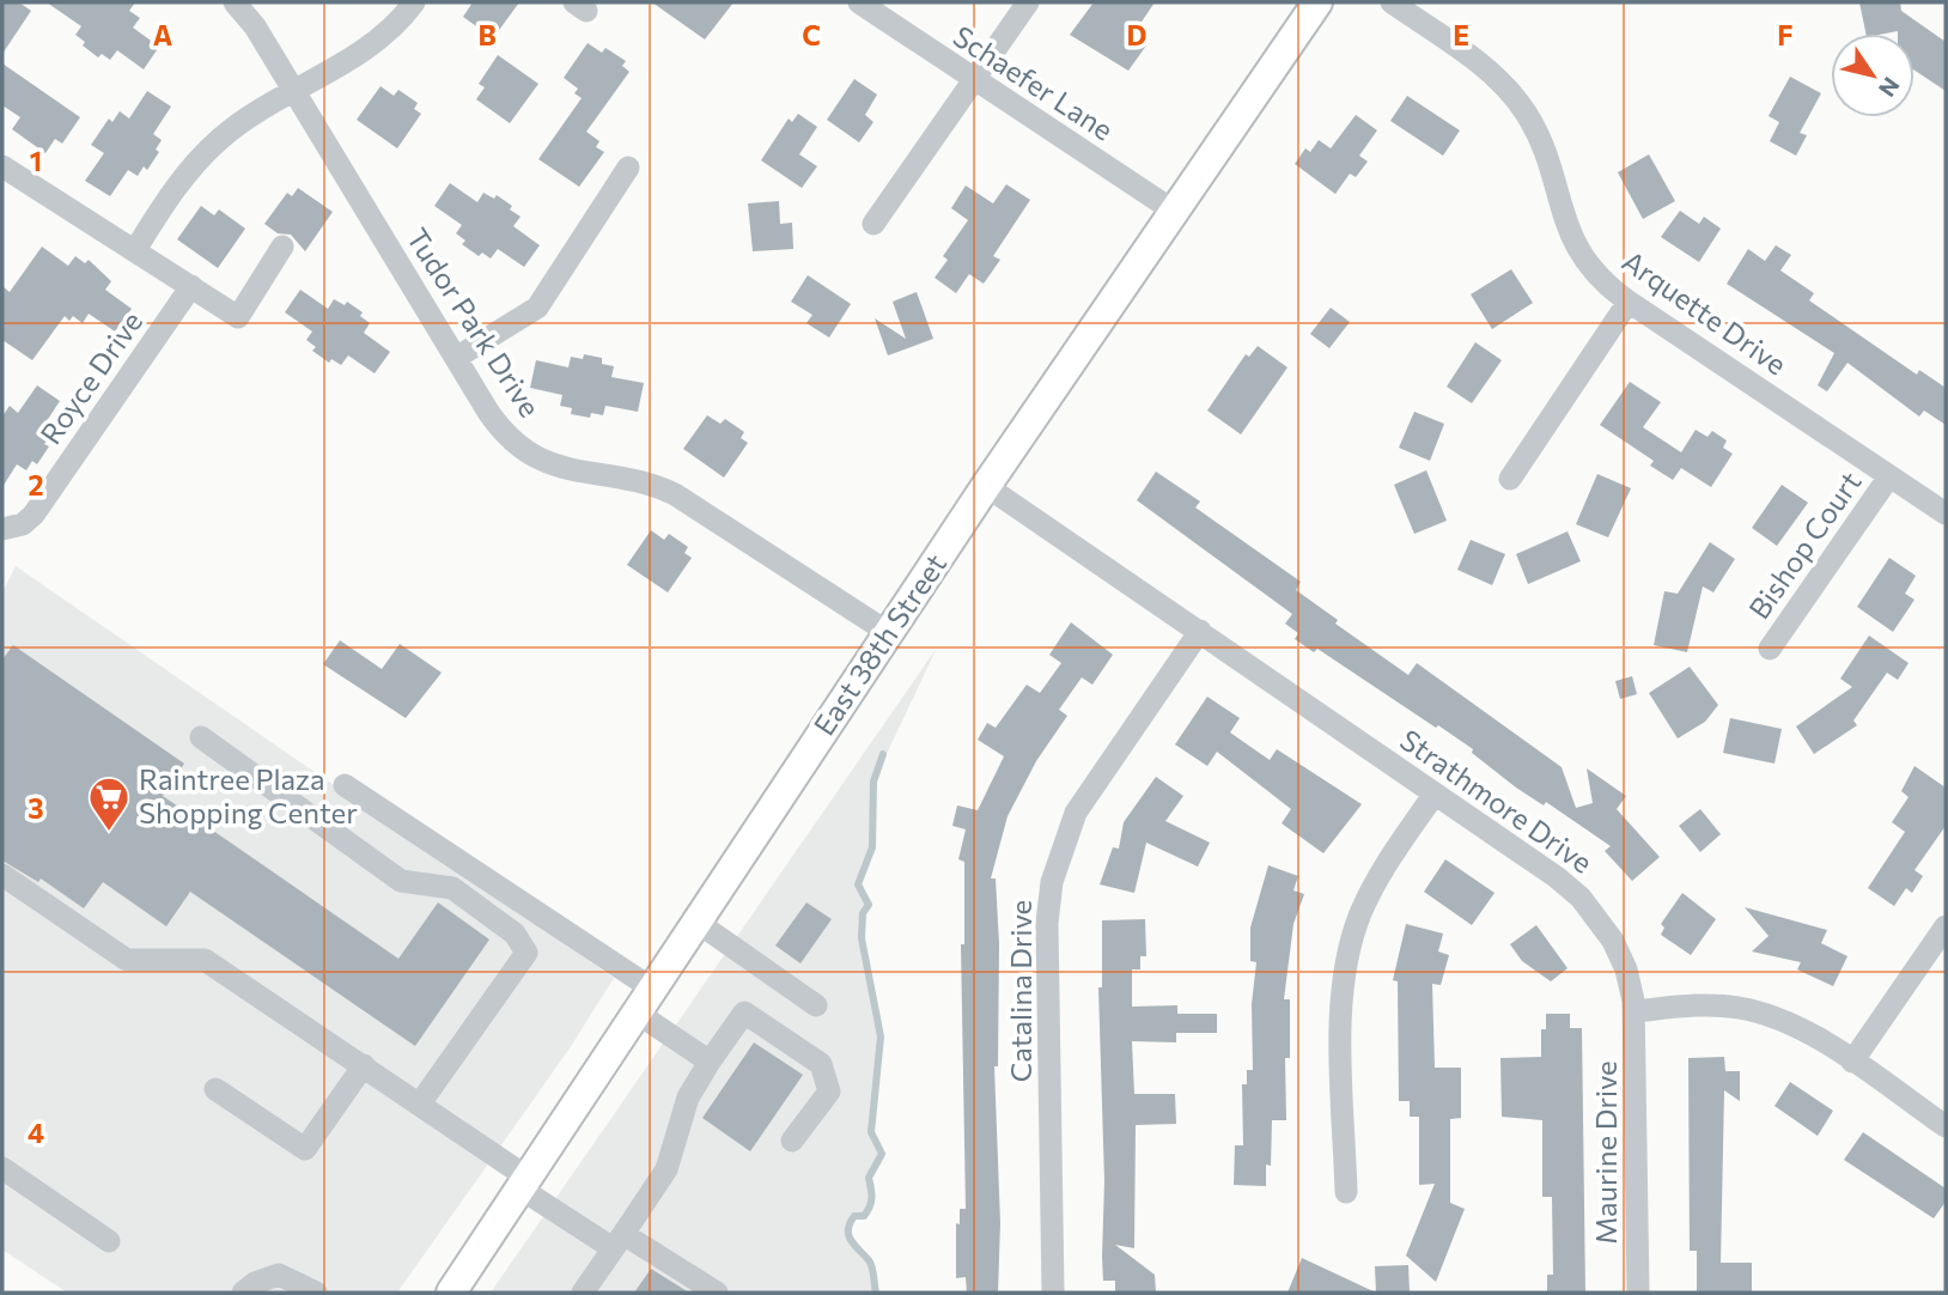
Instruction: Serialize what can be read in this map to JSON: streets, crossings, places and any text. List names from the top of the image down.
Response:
{
  "streets": {
    "main road": ["East 38th Street"],
    "street": [
      "Schaefer Lane",
      "Arquette Drive",
      "Tudor Park Drive",
      "Royce Drive",
      "Bishop Court",
      "Strathmore Drive",
      "Catalina Drive",
      "Maurine Drive"
    ]
  },
  "crossings": [
    ["Schaefer Lane", "East 38th Street"],
    ["Arquette Drive", "Bishop Court"],
    ["Tudor Park Drive", "East 38th Street"],
    ["East 38th Street", "Strathmore Drive"],
    ["Strathmore Drive", "Catalina Drive"],
    ["Strathmore Drive", "Maurine Drive"]
  ],
  "places": {
    "supermarket": ["Raintree Plaza Shopping Center"]
  },
  "north": "bottom right",
  "grid": {
    "columns": [
      "A",
      "B",
      "C",
      "D",
      "E",
      "F"
    ],
    "rows": [
      "1",
      "2",
      "3",
      "4"
    ]
  }
}
